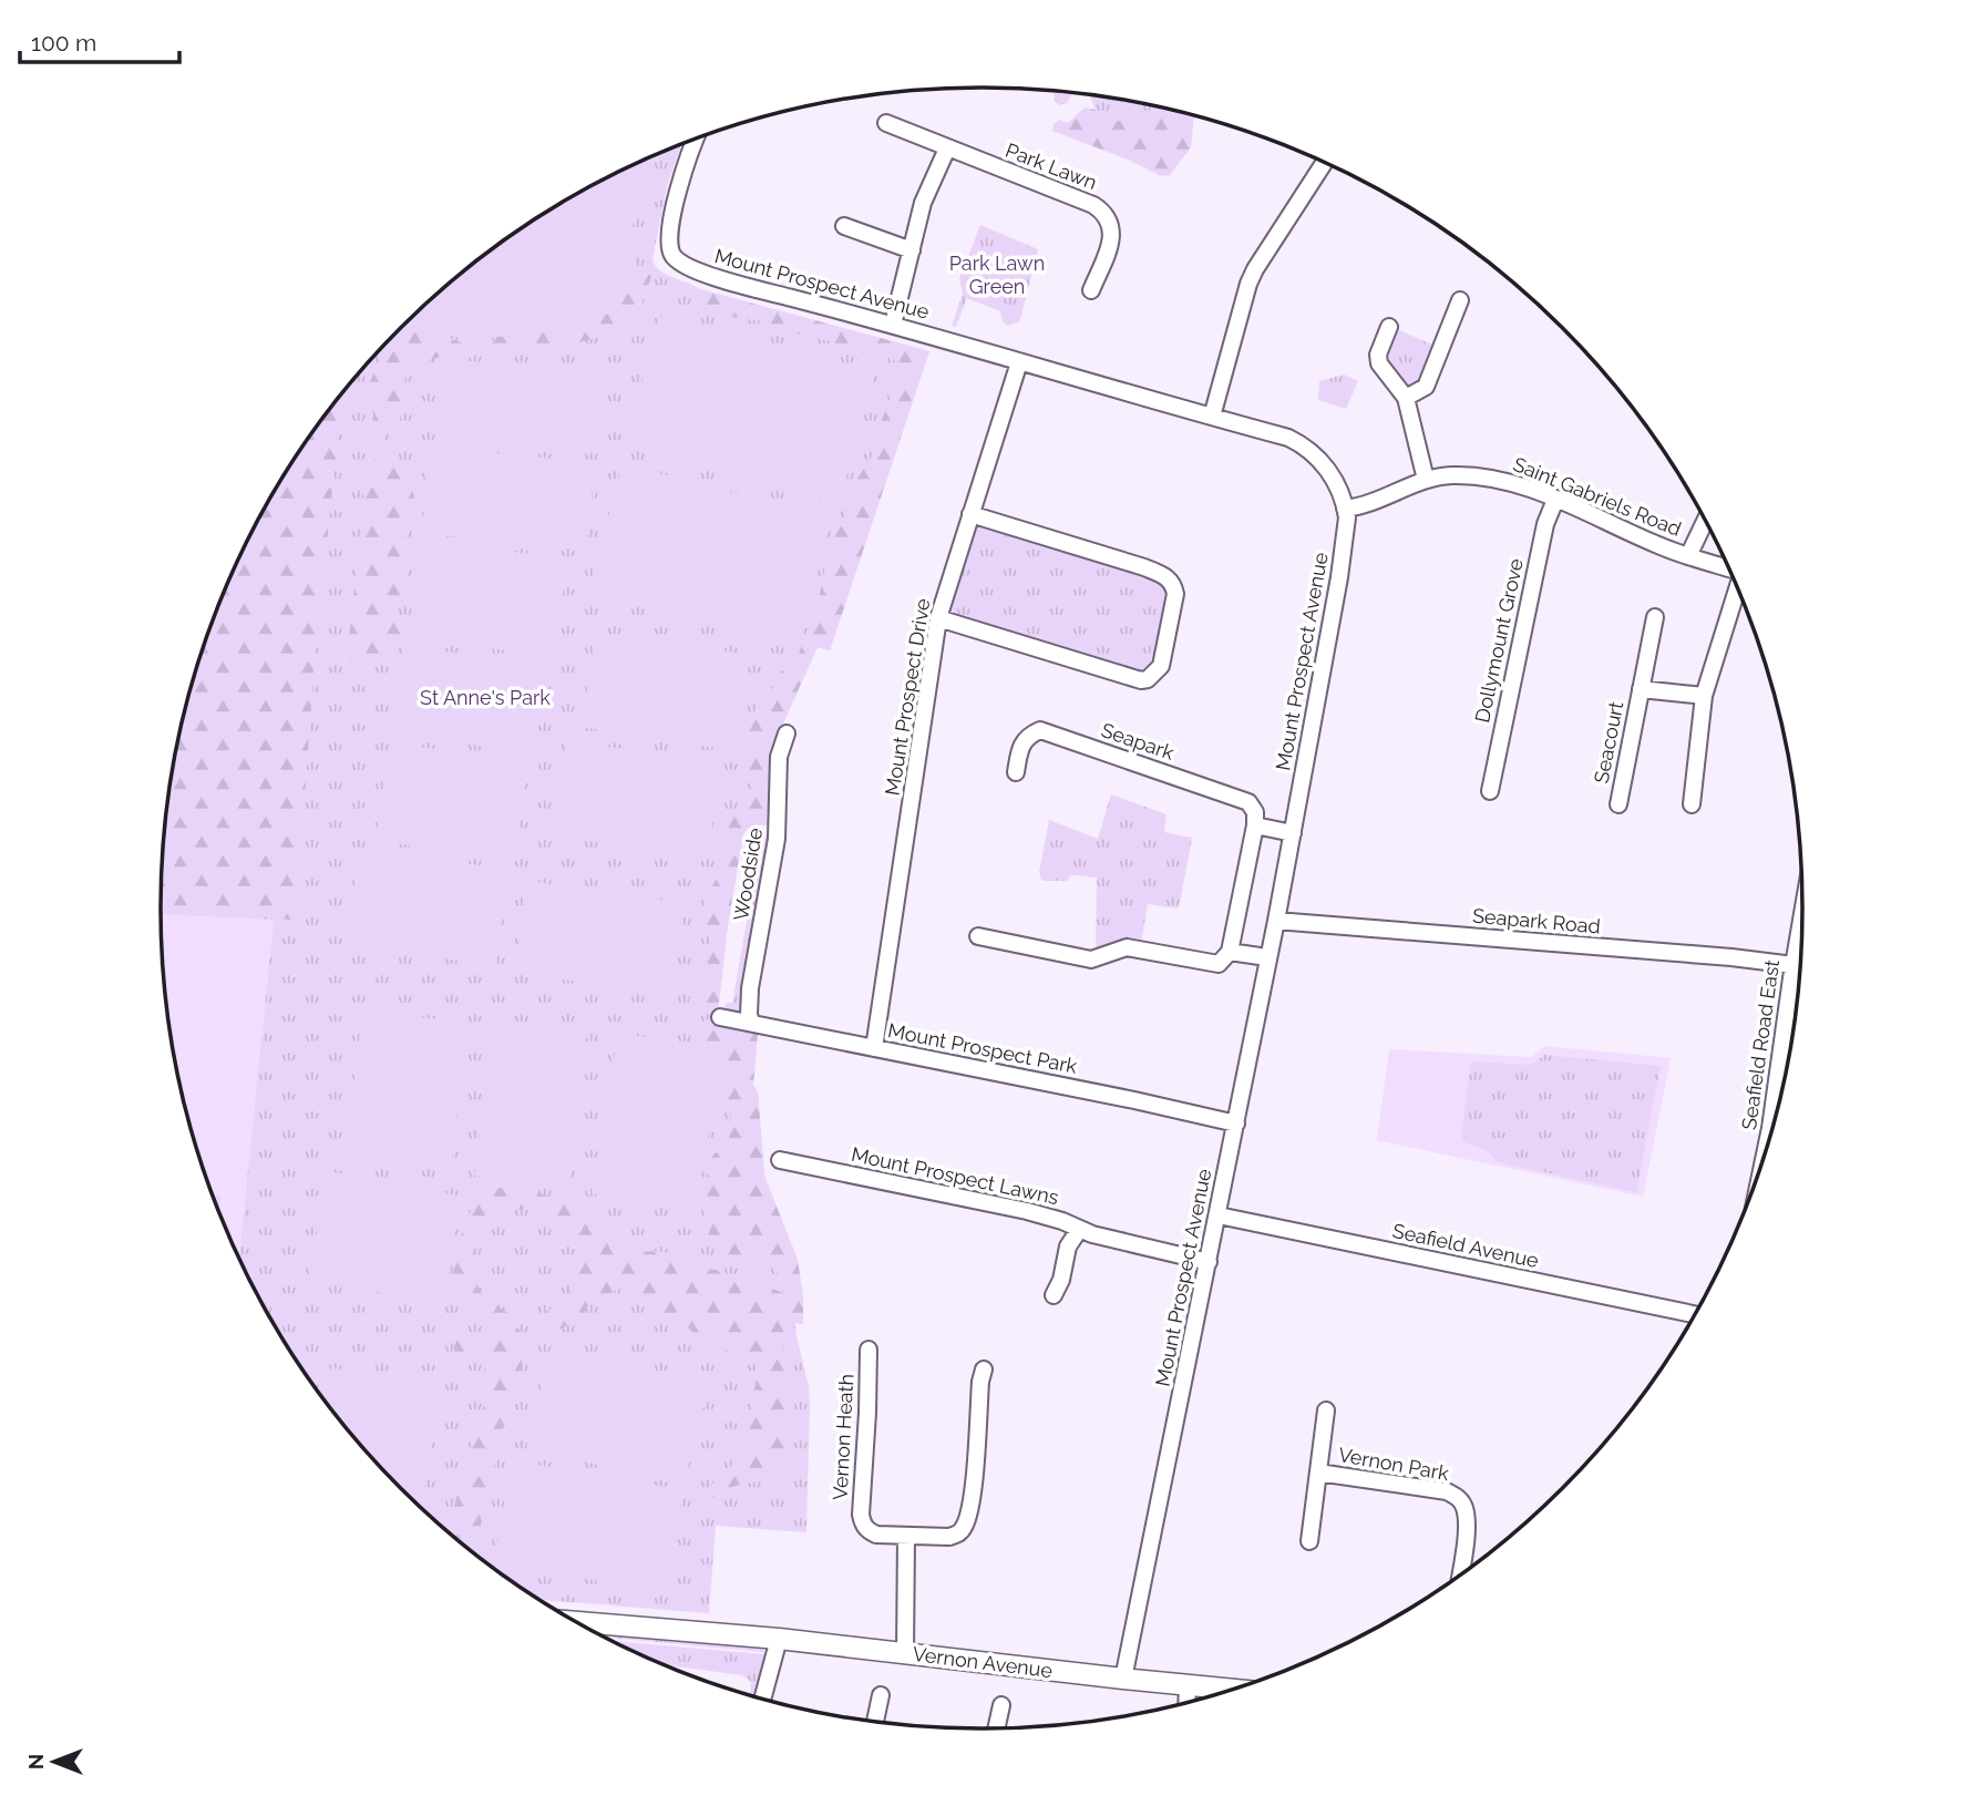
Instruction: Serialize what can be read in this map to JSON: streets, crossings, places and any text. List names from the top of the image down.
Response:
{
  "streets": {
    "main road": ["Vernon Avenue"],
    "street": [
      "Park Lawn",
      "Mount Prospect Avenue",
      "Saint Gabriels Road",
      "Dollymount Grove",
      "Mount Prospect Drive",
      "Seapark",
      "Seacourt",
      "Woodside",
      "Seapark Road",
      "Seafield Road East",
      "Mount Prospect Park",
      "Mount Prospect Lawns",
      "Seafield Avenue",
      "Vernon Heath",
      "Vernon Park"
    ]
  },
  "crossings": [
    ["Mount Prospect Avenue", "Saint Gabriels Road"],
    ["Mount Prospect Avenue", "Mount Prospect Drive"],
    ["Mount Prospect Avenue", "Seapark Road"],
    ["Mount Prospect Avenue", "Mount Prospect Park"],
    ["Mount Prospect Avenue", "Mount Prospect Lawns"],
    ["Mount Prospect Avenue", "Seafield Avenue"],
    ["Mount Prospect Avenue", "Vernon Avenue"],
    ["Saint Gabriels Road", "Dollymount Grove"],
    ["Mount Prospect Drive", "Mount Prospect Park"],
    ["Woodside", "Mount Prospect Park"],
    ["Seapark Road", "Seafield Road East"]
  ],
  "parks": ["Park Lawn Green", "St Anne's Park"],
  "scale_bar": "100 m",
  "north": "left"
}
